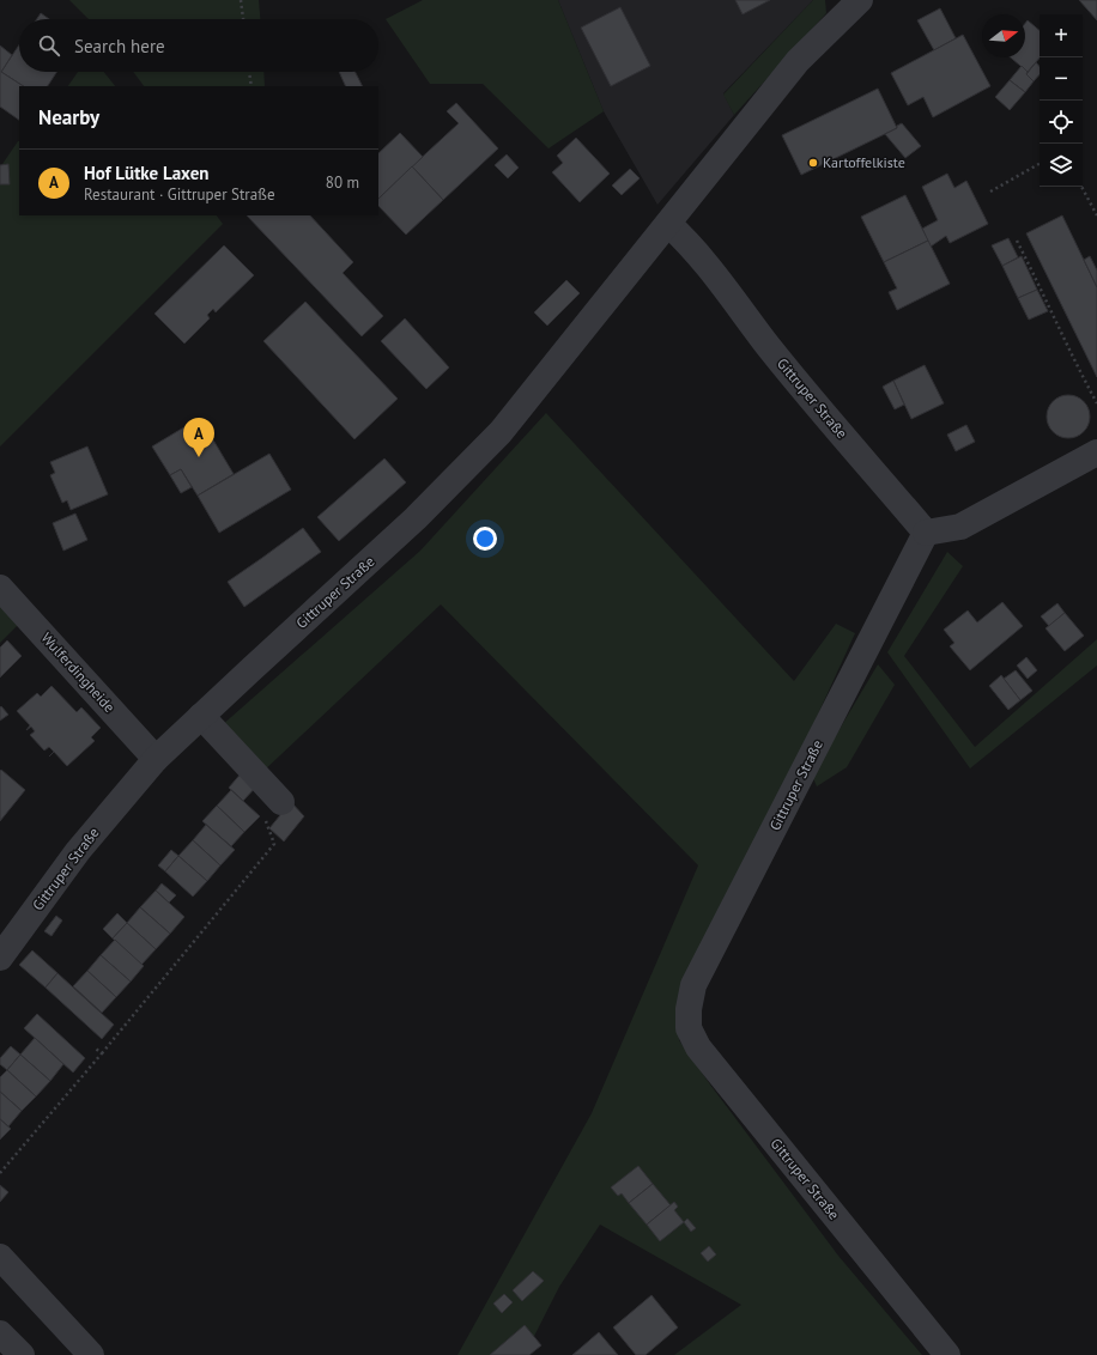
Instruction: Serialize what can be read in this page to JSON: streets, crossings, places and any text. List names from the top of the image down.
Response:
{
  "streets": {
    "street": ["Gittruper Straße", "Wulferdingheide"]
  },
  "crossings": [
    ["Gittruper Straße", "Wulferdingheide"]
  ],
  "places": ["Kartoffelkiste"],
  "north": "right",
  "page": {
    "map_buttons": ["+", "−"],
    "search": "Search here",
    "heading": "Nearby",
    "list": [
      {
        "mark": "A",
        "name": "Hof Lütke Laxen",
        "note": "Restaurant · Gittruper Straße",
        "value": "80 m"
      }
    ],
    "pins": "A"
  }
}
